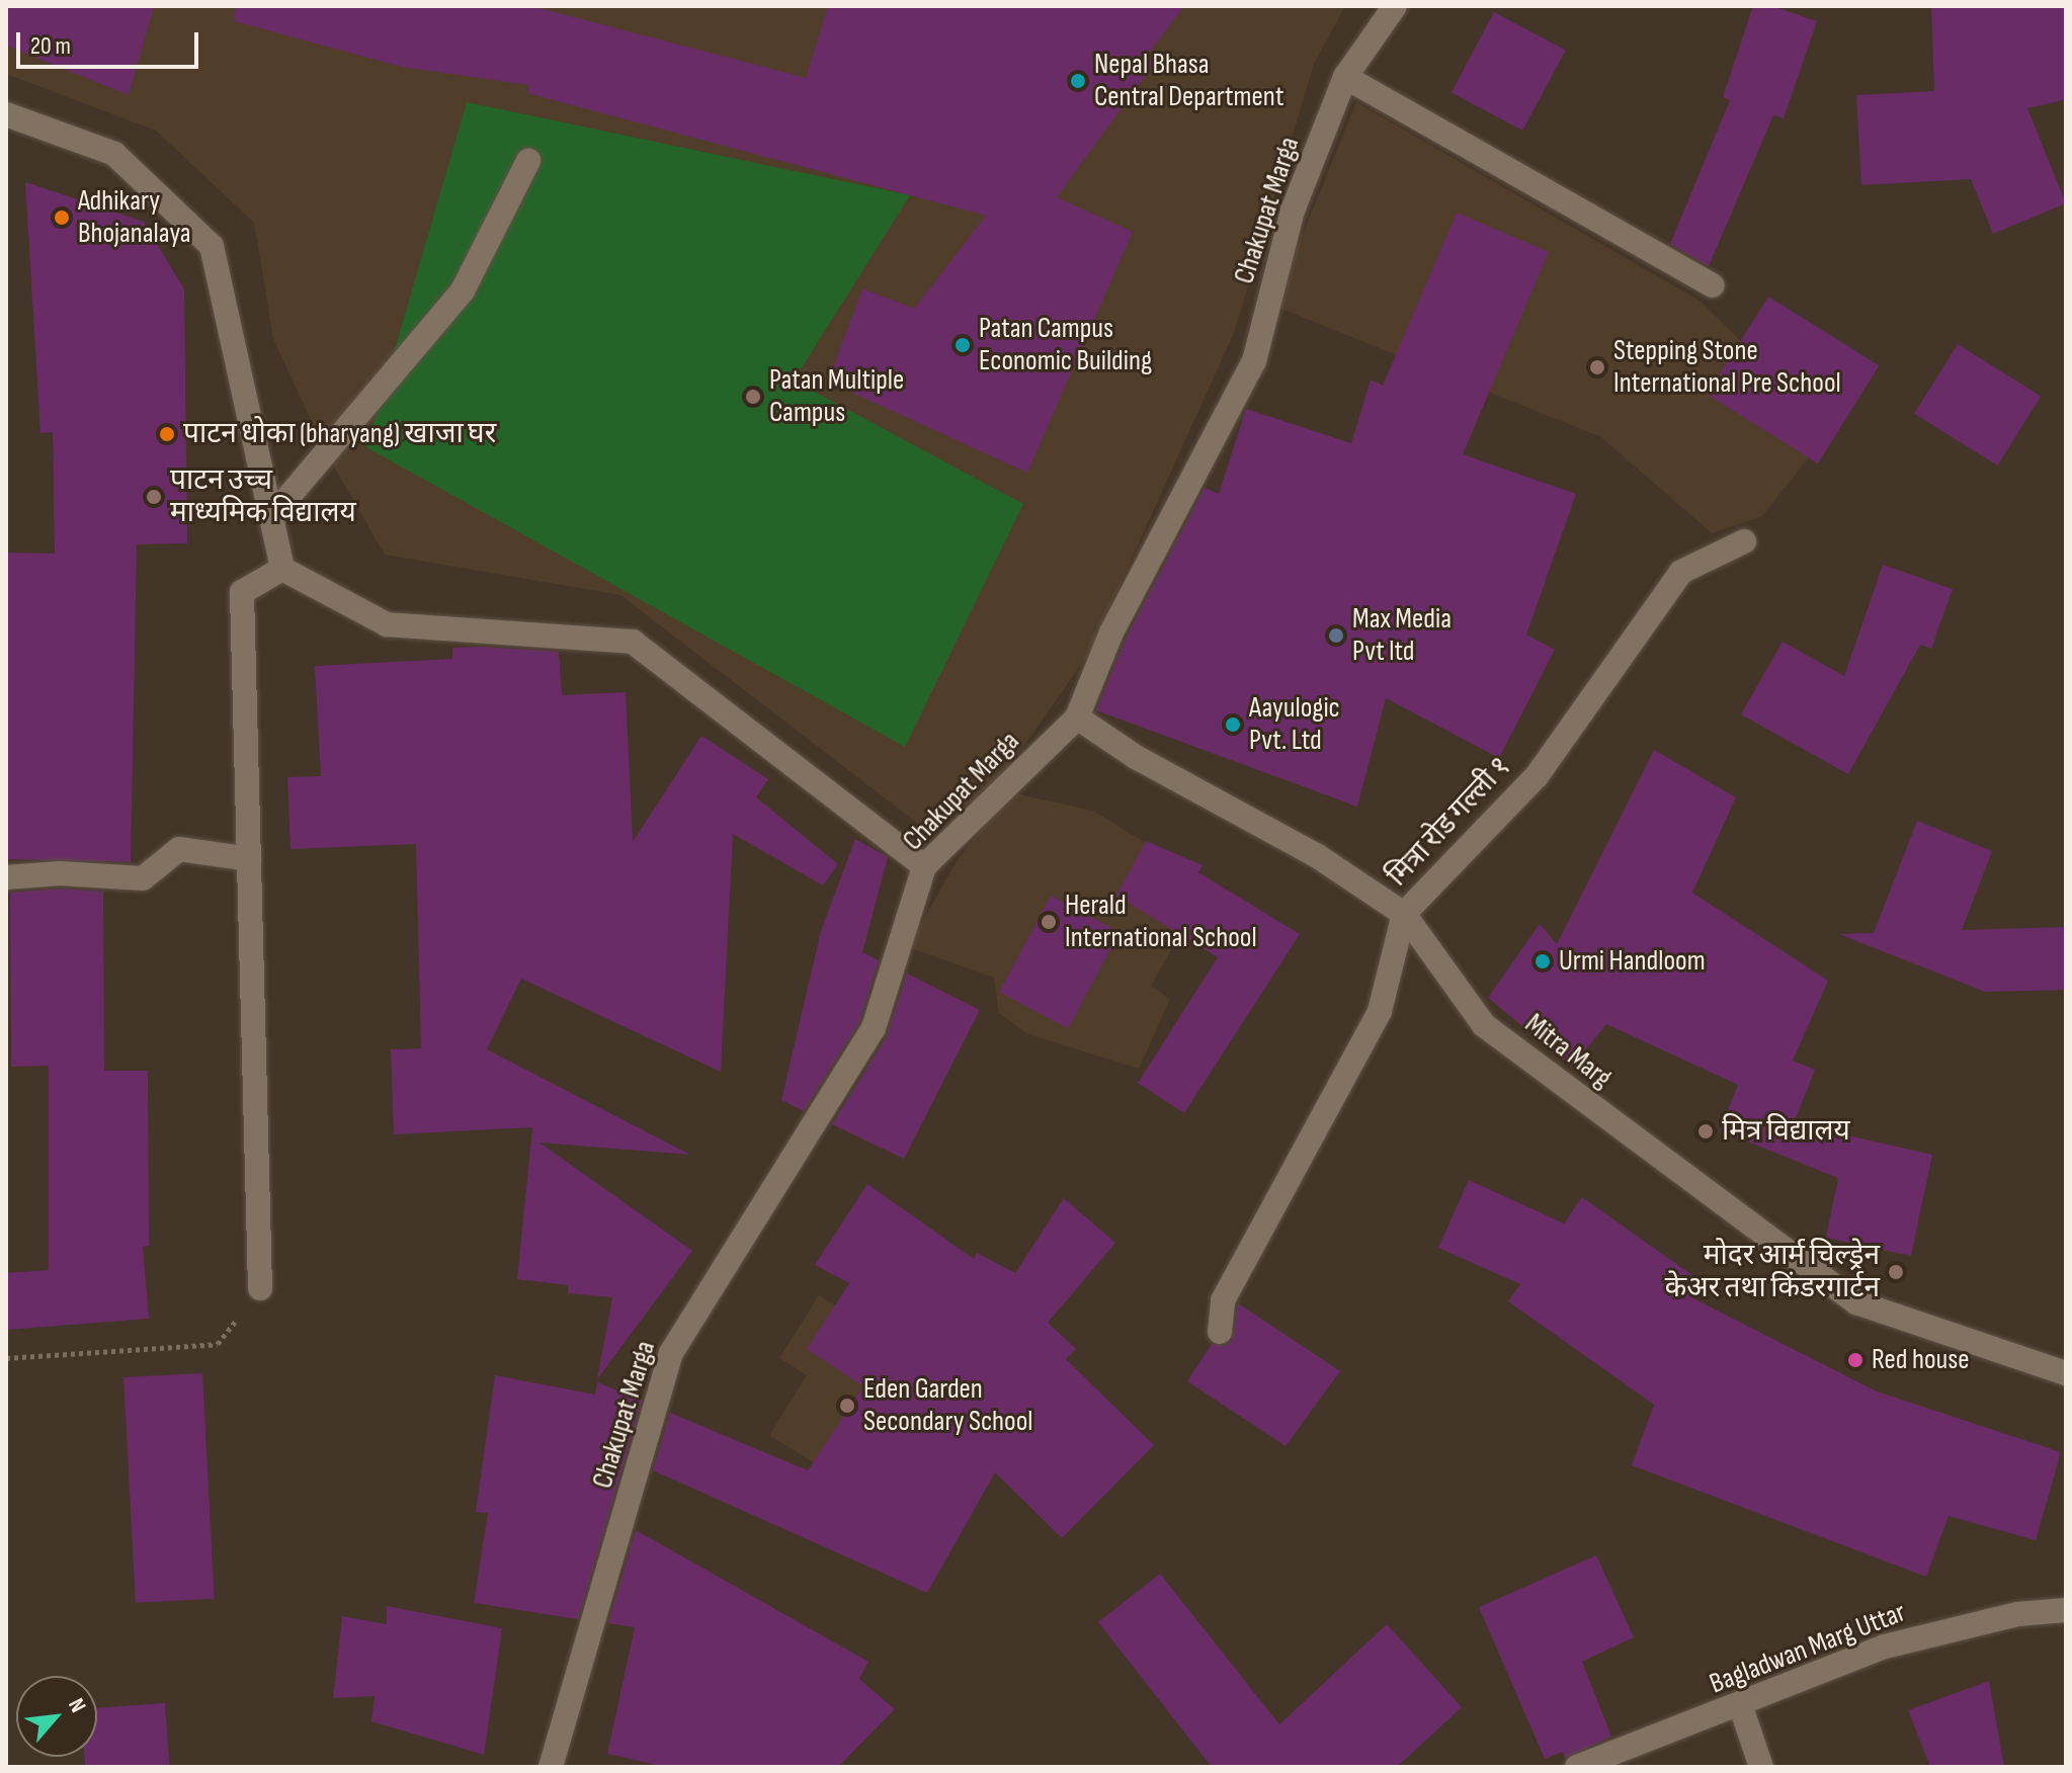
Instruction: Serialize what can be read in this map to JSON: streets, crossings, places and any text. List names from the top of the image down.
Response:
{
  "streets": {
    "street": [
      "Chakupat Marga",
      "मित्रा रोड गल्ली १",
      "Mitra Marg",
      "Bagladwan Marg Uttar"
    ]
  },
  "crossings": [
    ["Chakupat Marga", "Mitra Marg"],
    ["मित्रा रोड गल्ली १", "Mitra Marg"]
  ],
  "places": [
    "Nepal Bhasa Central Department",
    "Adhikary Bhojanalaya",
    "Patan Campus Economic Building",
    "Stepping Stone International Pre School",
    "Patan Multiple Campus",
    "पाटन धोका (bharyang) खाजा घर",
    "पाटन उच्च माध्यमिक विद्यालय",
    "Max Media Pvt ltd",
    "Aayulogic Pvt. Ltd",
    "Herald International School",
    "Urmi Handloom",
    "मित्र विद्यालय",
    "मोदर आर्म चिल्ड्रेन केअर तथा किंडरगार्टन",
    "Red house",
    "Eden Garden Secondary School"
  ],
  "scale_bar": "20 m",
  "north": "top right"
}
